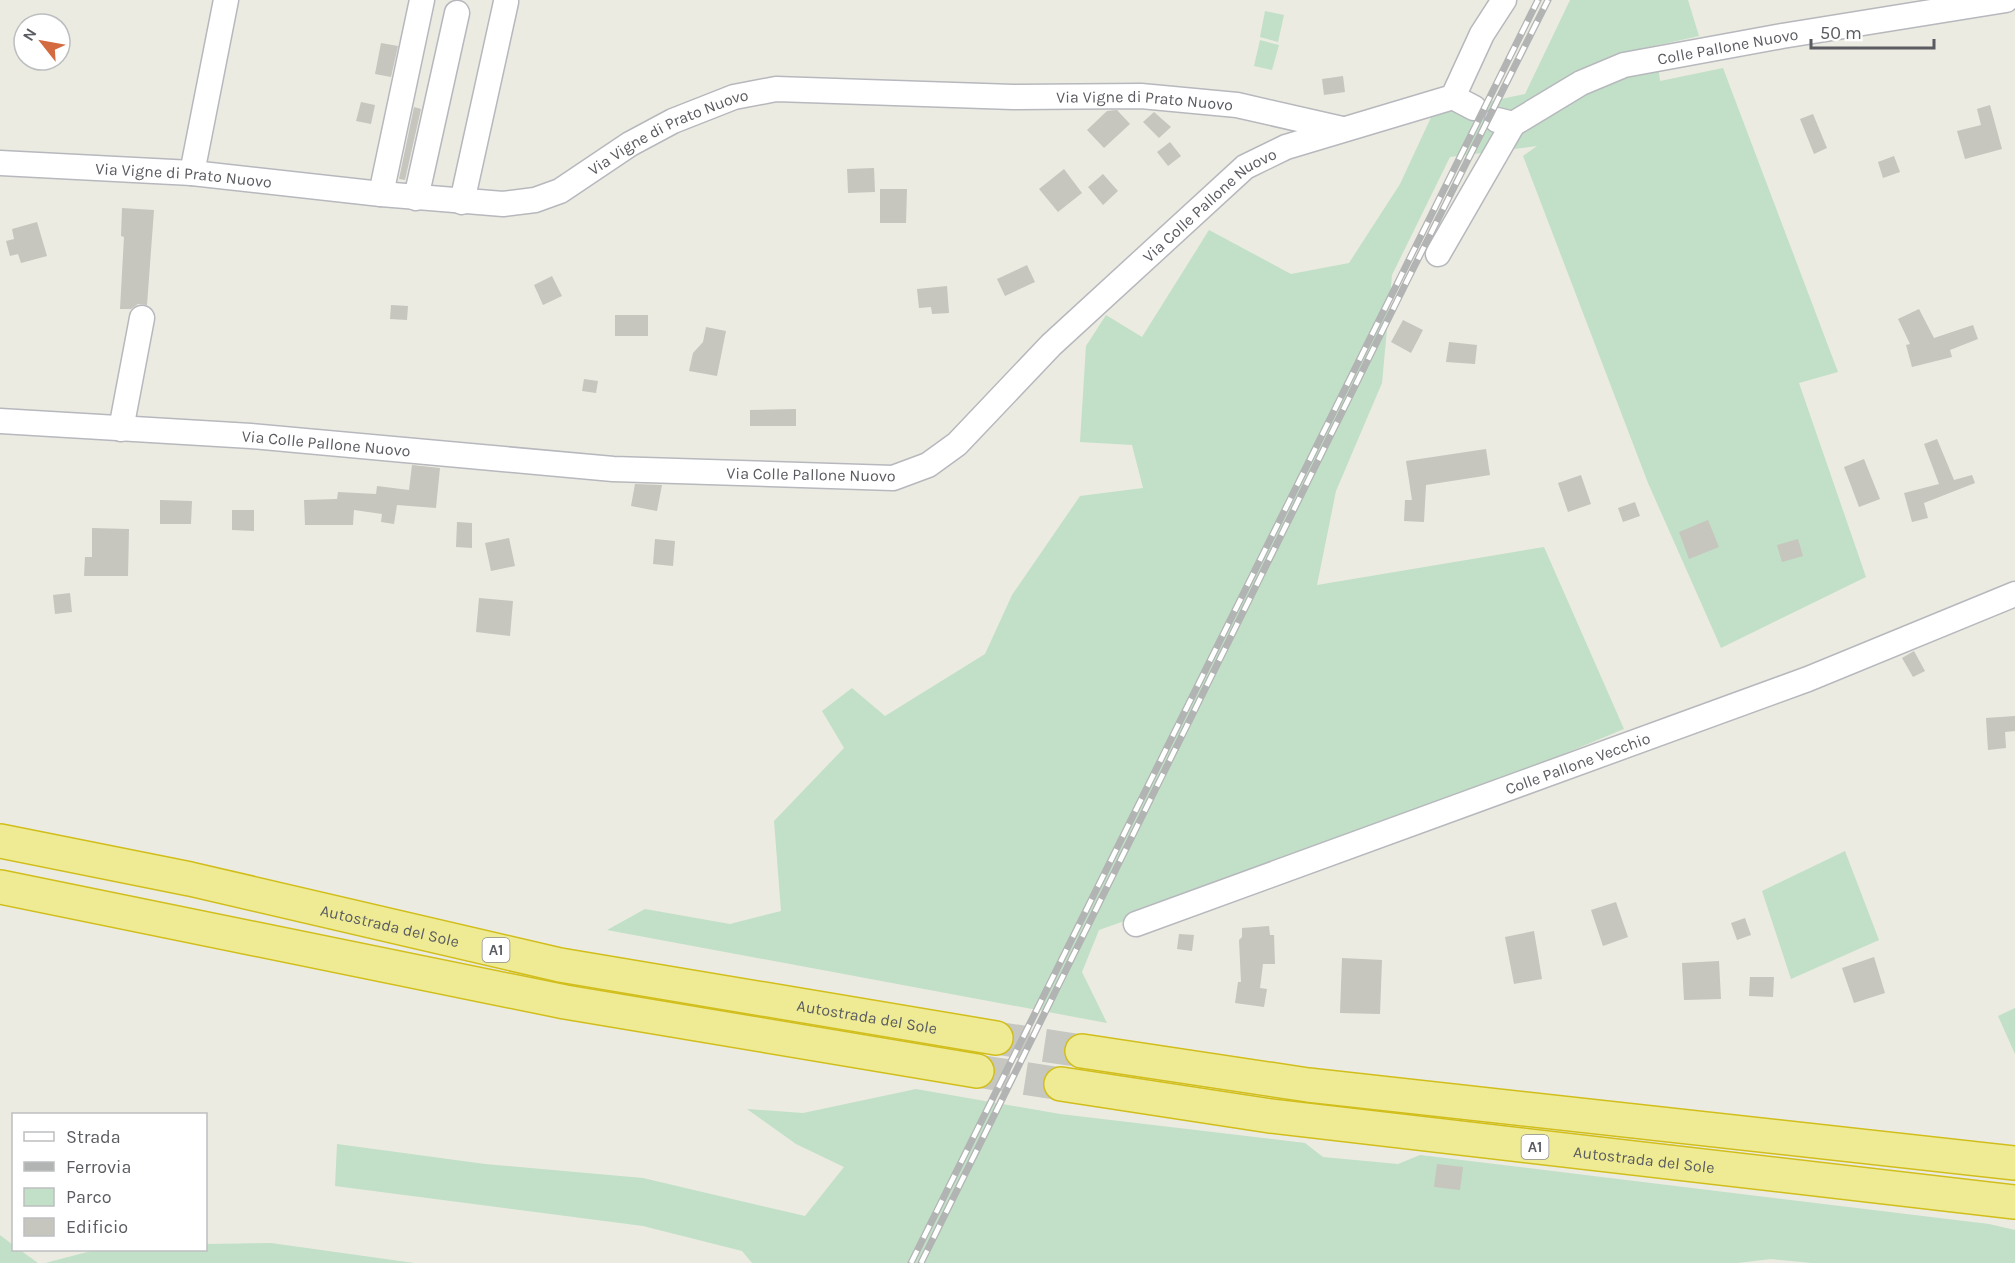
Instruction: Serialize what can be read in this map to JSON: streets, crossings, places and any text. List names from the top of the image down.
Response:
{
  "streets": {
    "highway": ["Autostrada del Sole", "A1"],
    "street": [
      "Colle Pallone Nuovo",
      "Via Vigne di Prato Nuovo",
      "Via Colle Pallone Nuovo",
      "Colle Pallone Vecchio"
    ]
  },
  "crossings": [
    ["Via Vigne di Prato Nuovo", "Via Colle Pallone Nuovo"]
  ],
  "legend": [
    "Strada",
    "Ferrovia",
    "Parco",
    "Edificio"
  ],
  "scale_bar": "50 m",
  "north": "top left"
}
